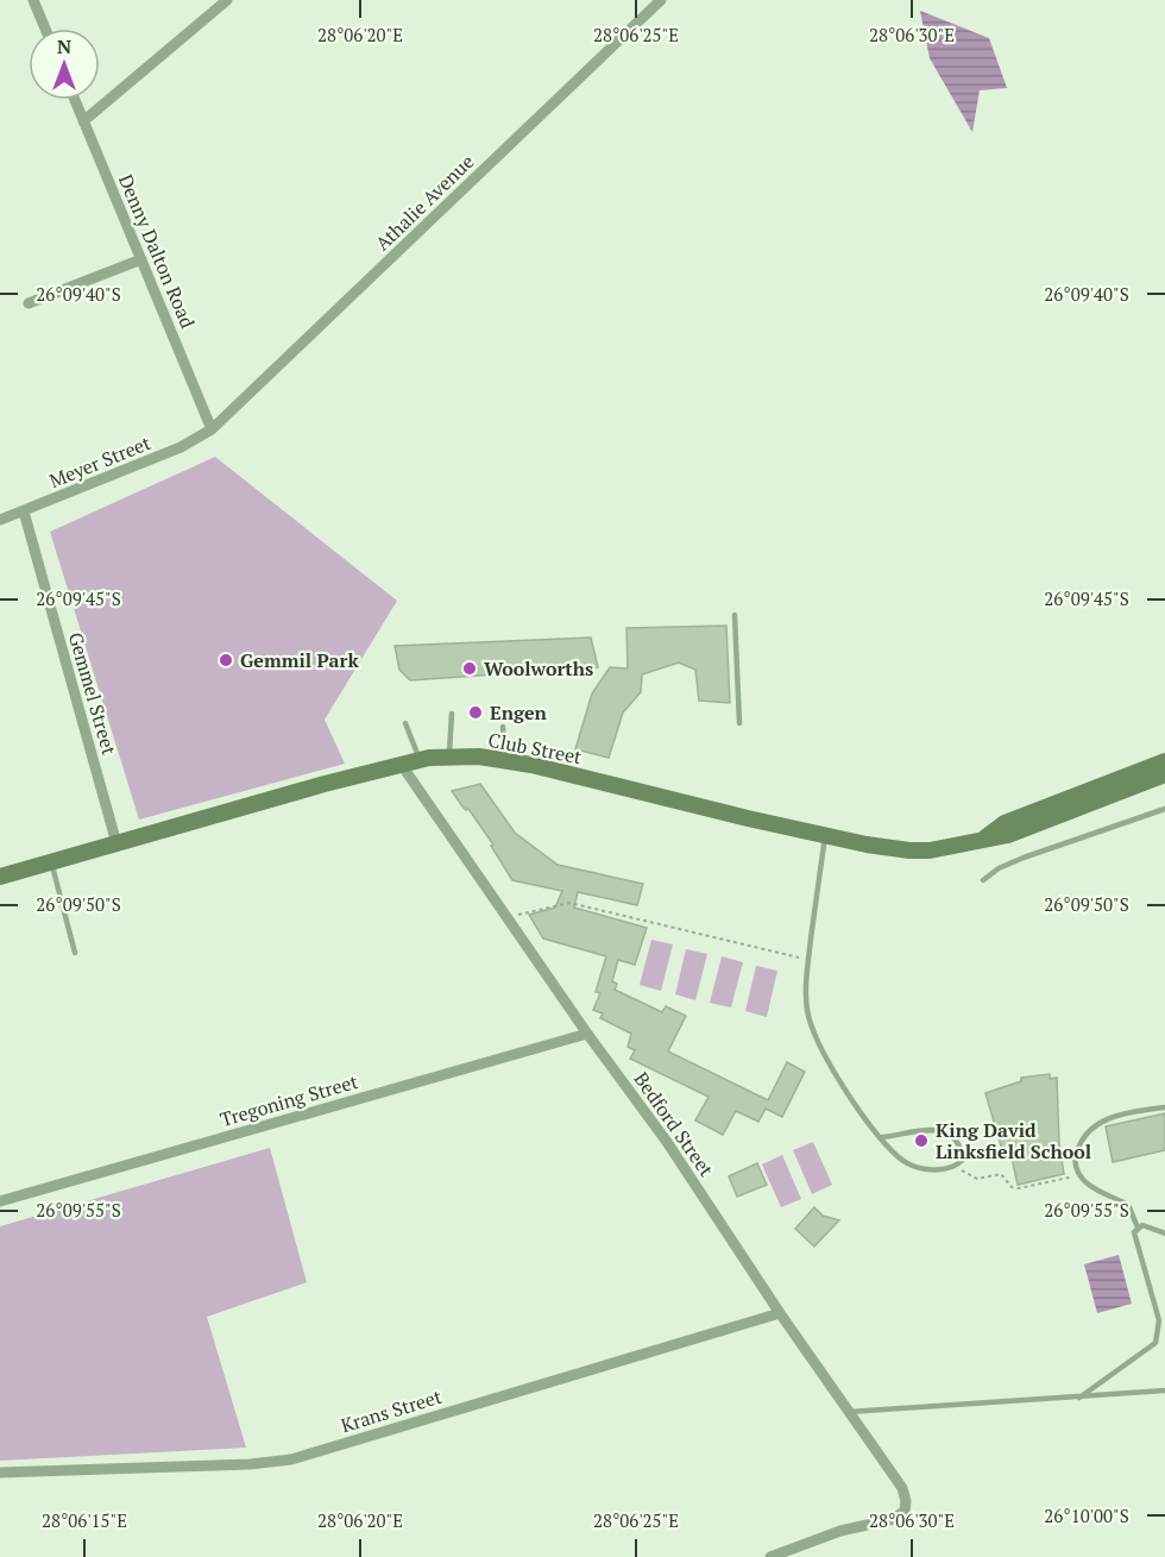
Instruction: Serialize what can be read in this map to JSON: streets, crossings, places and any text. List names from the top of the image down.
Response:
{
  "streets": {
    "main road": ["Club Street"],
    "street": [
      "Athalie Avenue",
      "Denny Dalton Road",
      "Meyer Street",
      "Gemmel Street",
      "Tregoning Street",
      "Bedford Street",
      "Krans Street"
    ]
  },
  "crossings": [
    ["Athalie Avenue", "Denny Dalton Road"],
    ["Athalie Avenue", "Meyer Street"],
    ["Denny Dalton Road", "Meyer Street"],
    ["Meyer Street", "Gemmel Street"],
    ["Gemmel Street", "Club Street"],
    ["Club Street", "Bedford Street"],
    ["Tregoning Street", "Bedford Street"],
    ["Bedford Street", "Krans Street"]
  ],
  "places": [
    "Gemmil Park",
    "Woolworths",
    "Engen",
    "King David Linksfield School"
  ],
  "north": "top",
  "coordinates": [
    "28°06'20\"E",
    "28°06'25\"E",
    "28°06'30\"E",
    "26°09'40\"S",
    "26°09'45\"S",
    "26°09'50\"S",
    "26°09'55\"S",
    "26°10'00\"S",
    "28°06'15\"E"
  ]
}
